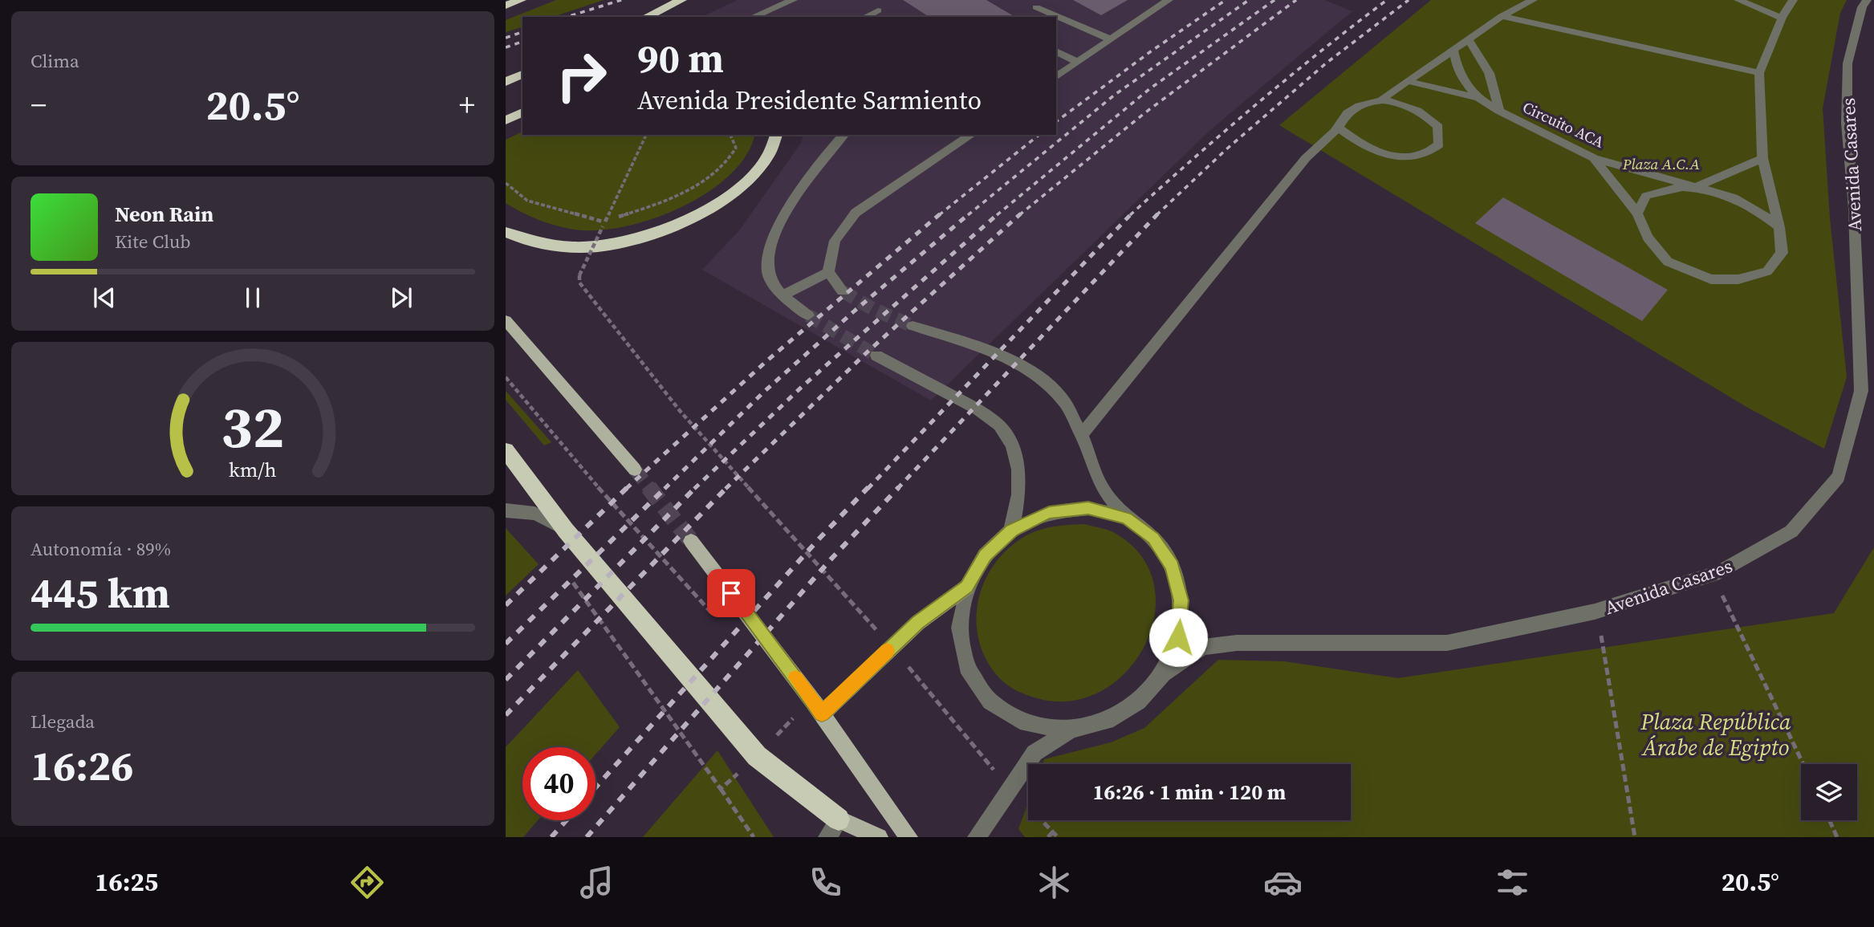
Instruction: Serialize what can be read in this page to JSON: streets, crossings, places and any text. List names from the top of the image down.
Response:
{
  "streets": {
    "street": ["Circuito ACA", "Avenida Casares"]
  },
  "parks": ["Plaza A.C.A", "Plaza República Árabe de Egipto"],
  "page": {
    "tile": [
      "Clima",
      ["Autonomía · 89%", "445 km"],
      ["Llegada", "16:26"]
    ],
    "turn": ["90 m", "Avenida Presidente Sarmiento"],
    "heat": ["−", "20.5°", "+"],
    "song": ["Neon Rain", "Kite Club"],
    "limit": "40",
    "trip": "16:26 · 1 min · 120 m",
    "tabs": ["16:25", "20.5°"],
    "gauge": ["32", "km/h"]
  }
}
